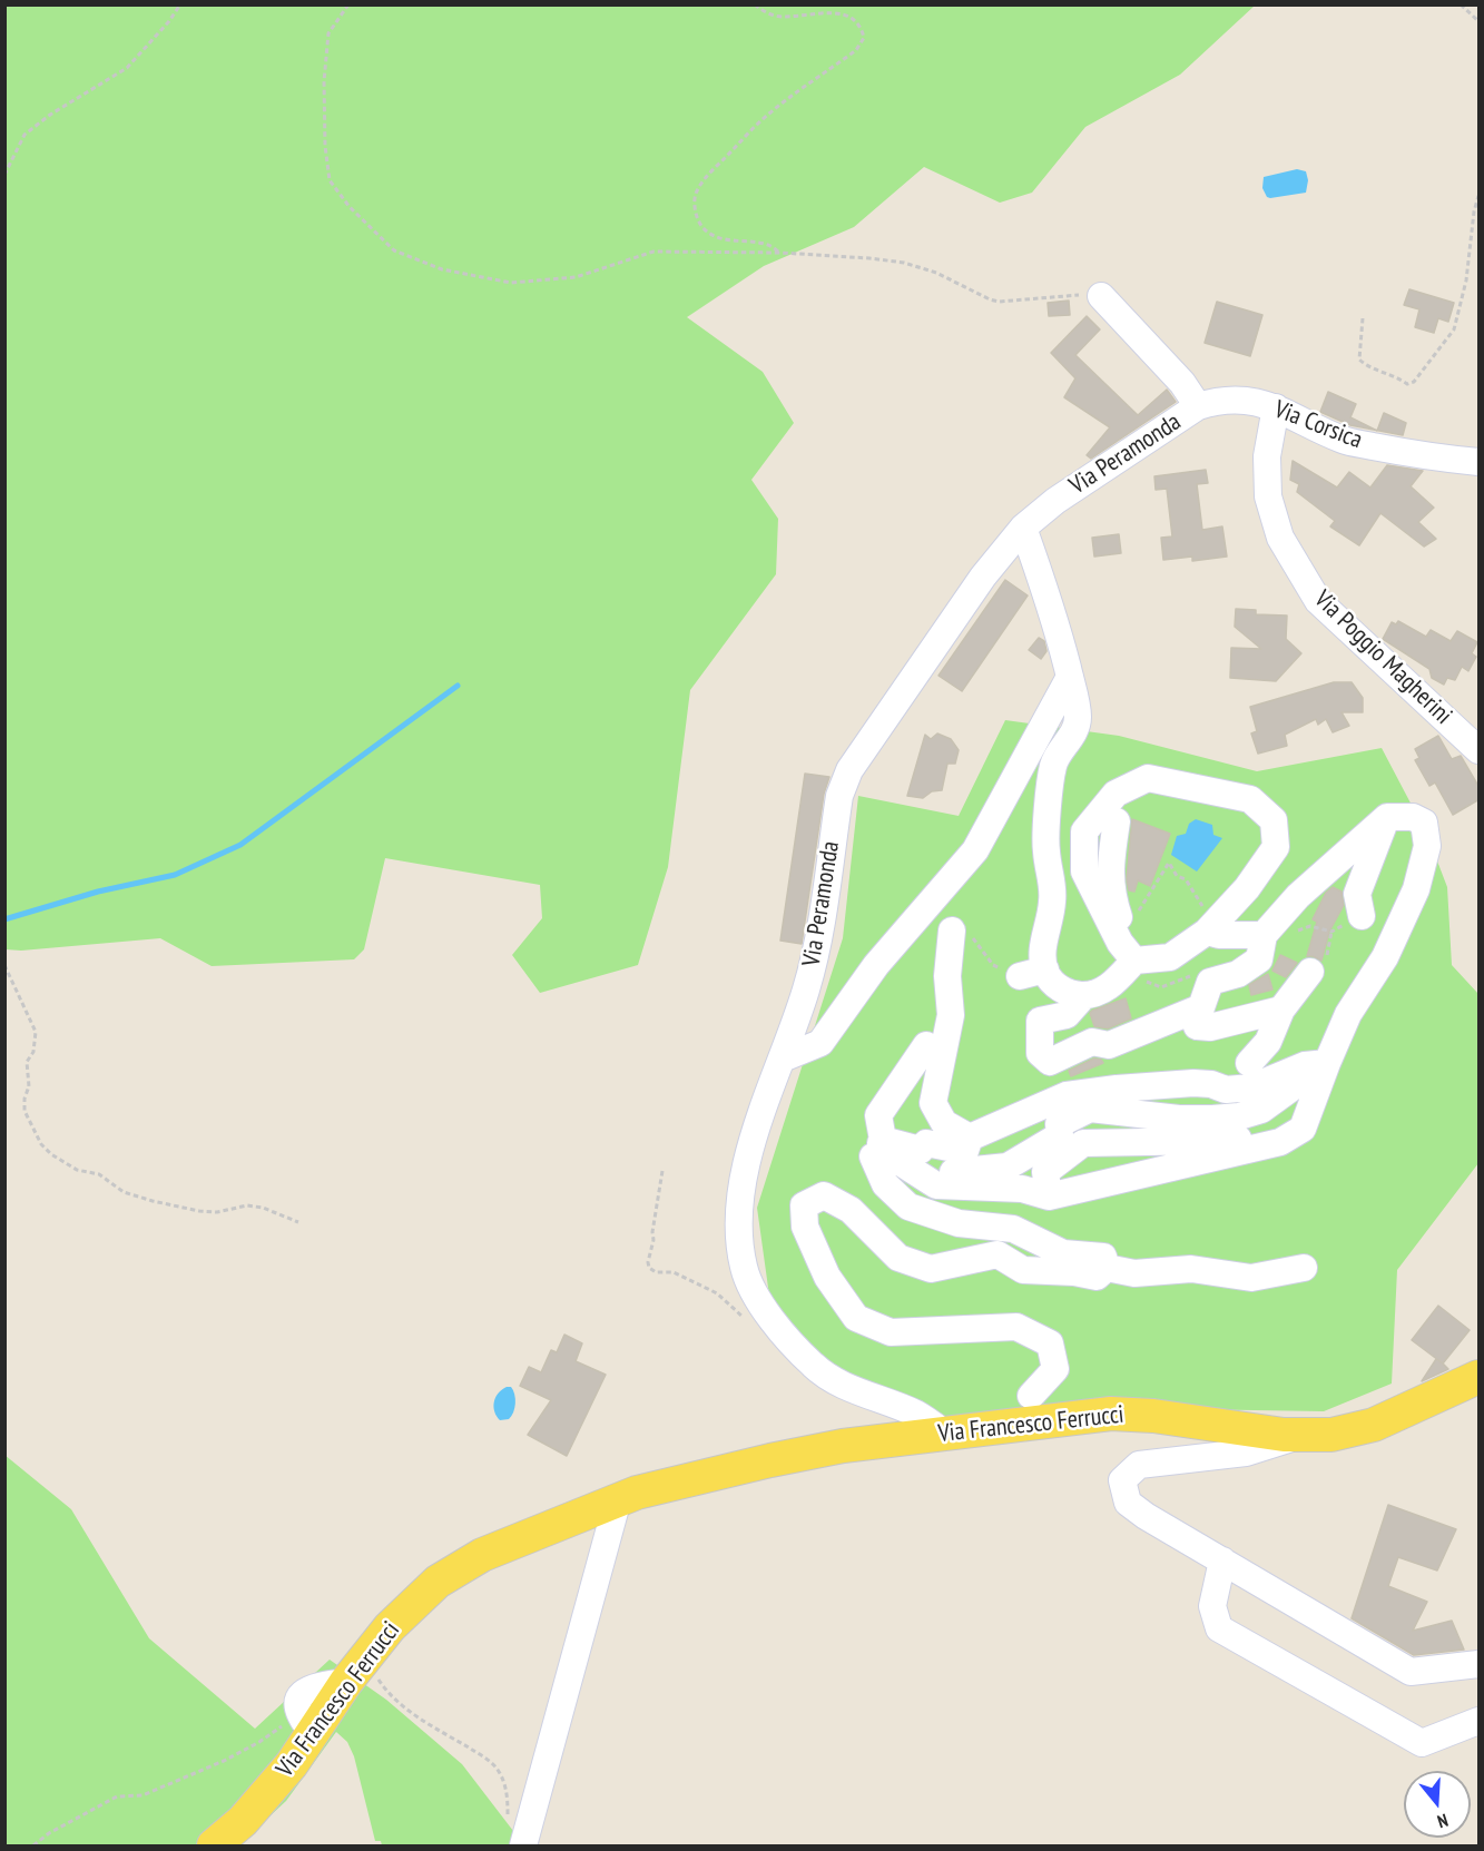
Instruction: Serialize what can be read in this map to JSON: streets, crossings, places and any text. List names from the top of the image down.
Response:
{
  "streets": {
    "main road": ["Via Francesco Ferrucci"],
    "street": ["Via Corsica", "Via Peramonda", "Via Poggio Magherini"]
  },
  "crossings": [
    ["Via Corsica", "Via Peramonda"],
    ["Via Corsica", "Via Poggio Magherini"],
    ["Via Peramonda", "Via Francesco Ferrucci"]
  ],
  "north": "bottom"
}
